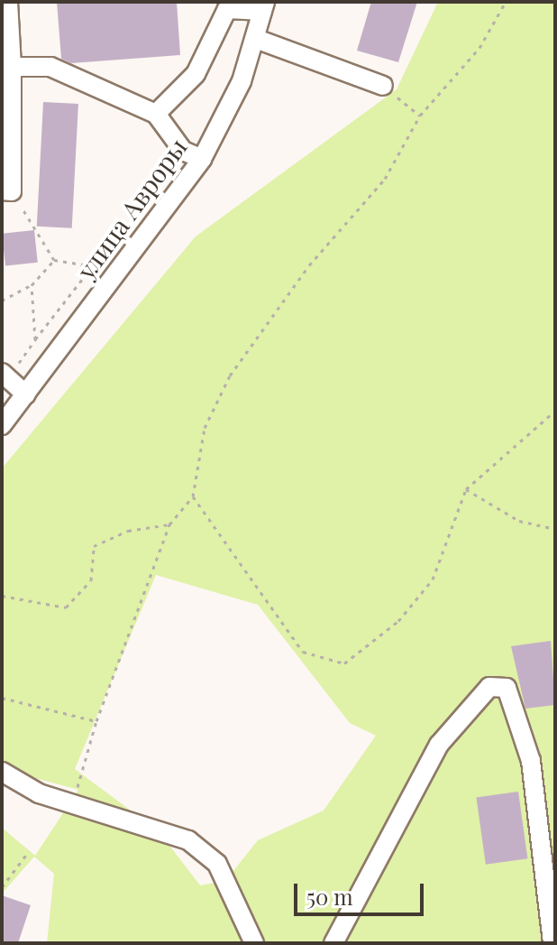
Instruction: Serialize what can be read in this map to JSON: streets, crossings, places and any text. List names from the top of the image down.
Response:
{
  "streets": {
    "street": ["улица Авроры"]
  },
  "scale_bar": "50 m"
}
